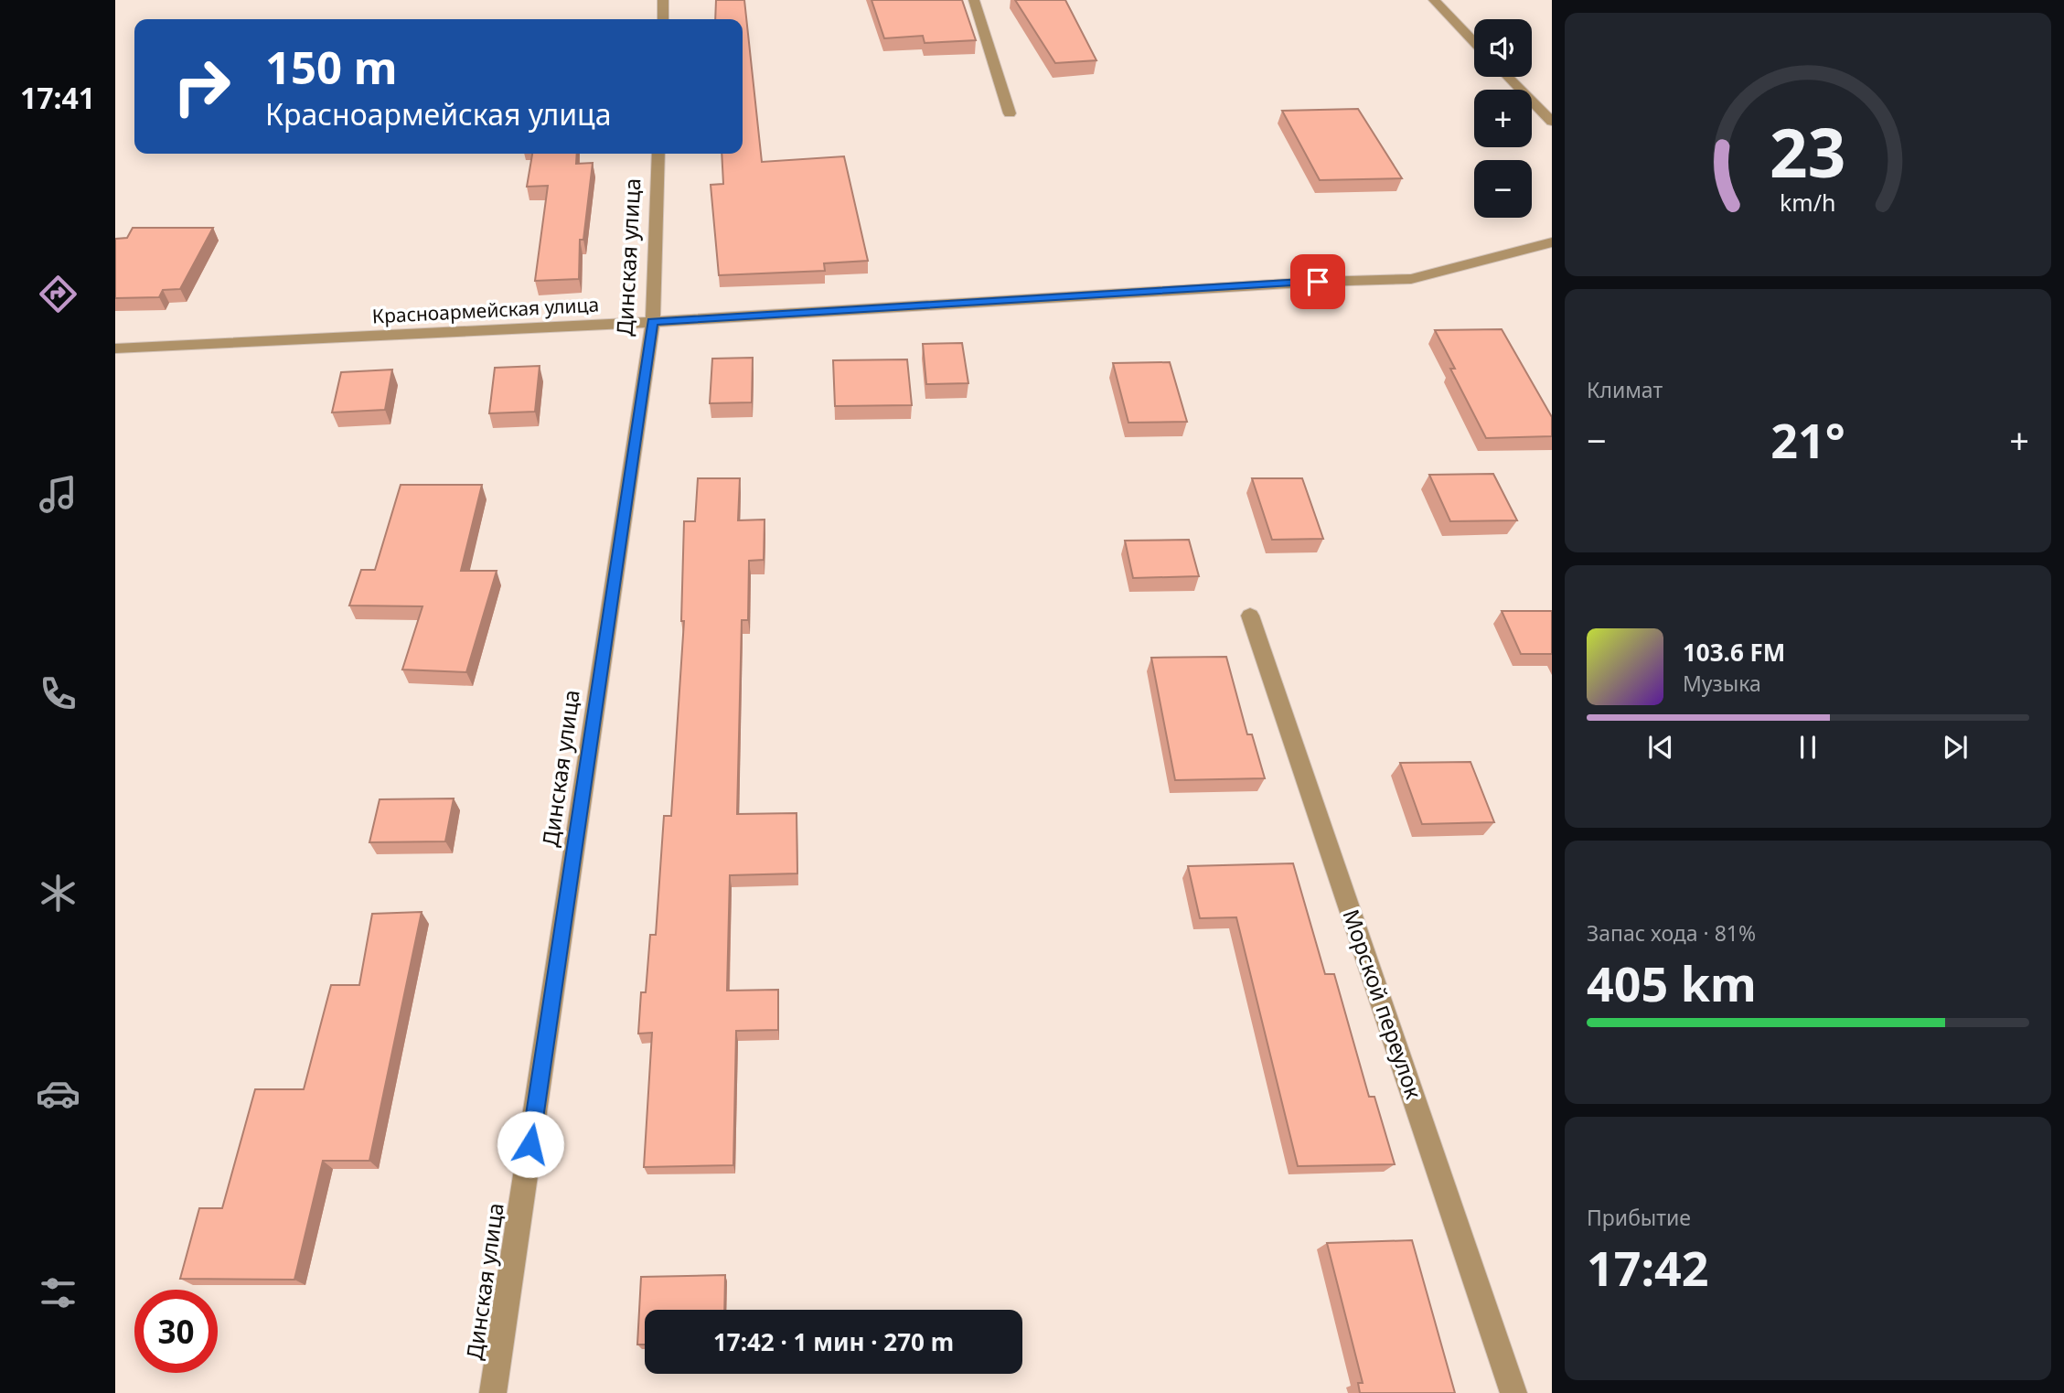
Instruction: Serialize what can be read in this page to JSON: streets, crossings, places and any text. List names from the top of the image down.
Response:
{
  "streets": {
    "street": ["Динская улица", "Красноармейская улица", "Морской переулок"]
  },
  "crossings": [
    ["Динская улица", "Красноармейская улица"]
  ],
  "page": {
    "tabs": "17:41",
    "map_buttons": ["+", "−"],
    "turn": ["150 m", "Красноармейская улица"],
    "tile": [
      "Климат",
      ["Запас хода · 81%", "405 km"],
      ["Прибытие", "17:42"]
    ],
    "heat": ["−", "21°", "+"],
    "song": ["103.6 FM", "Музыка"],
    "limit": "30",
    "trip": "17:42 · 1 мин · 270 m",
    "gauge": ["23", "km/h"]
  }
}
